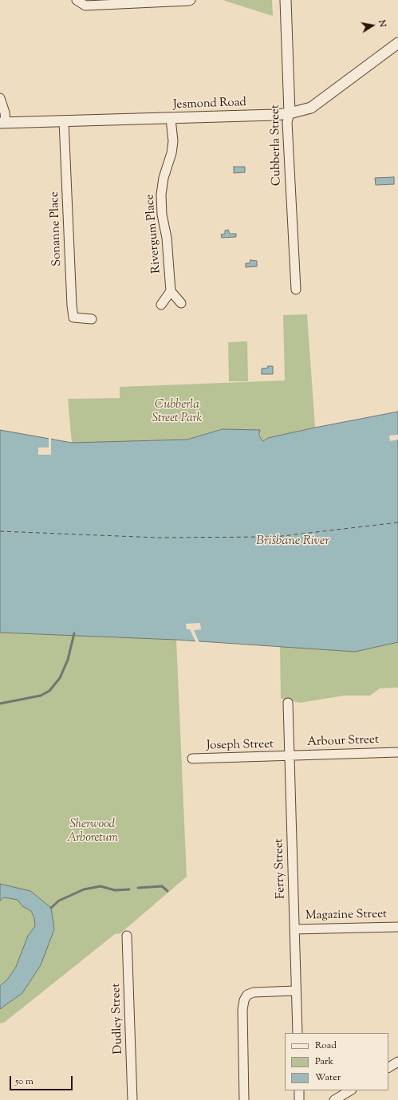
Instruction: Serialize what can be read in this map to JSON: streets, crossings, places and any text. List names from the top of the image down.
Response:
{
  "streets": {
    "street": [
      "Jesmond Road",
      "Cubberla Street",
      "Sonanne Place",
      "Rivergum Place",
      "Arbour Street",
      "Joseph Street",
      "Ferry Street",
      "Magazine Street",
      "Dudley Street"
    ]
  },
  "crossings": [
    ["Jesmond Road", "Cubberla Street"],
    ["Jesmond Road", "Sonanne Place"],
    ["Jesmond Road", "Rivergum Place"],
    ["Arbour Street", "Joseph Street"],
    ["Arbour Street", "Ferry Street"],
    ["Joseph Street", "Ferry Street"],
    ["Ferry Street", "Magazine Street"]
  ],
  "water": ["Brisbane River"],
  "parks": ["Cubberla Street Park", "Sherwood Arboretum"],
  "legend": ["Road", "Park", "Water"],
  "scale_bar": "50 m",
  "north": "right"
}
